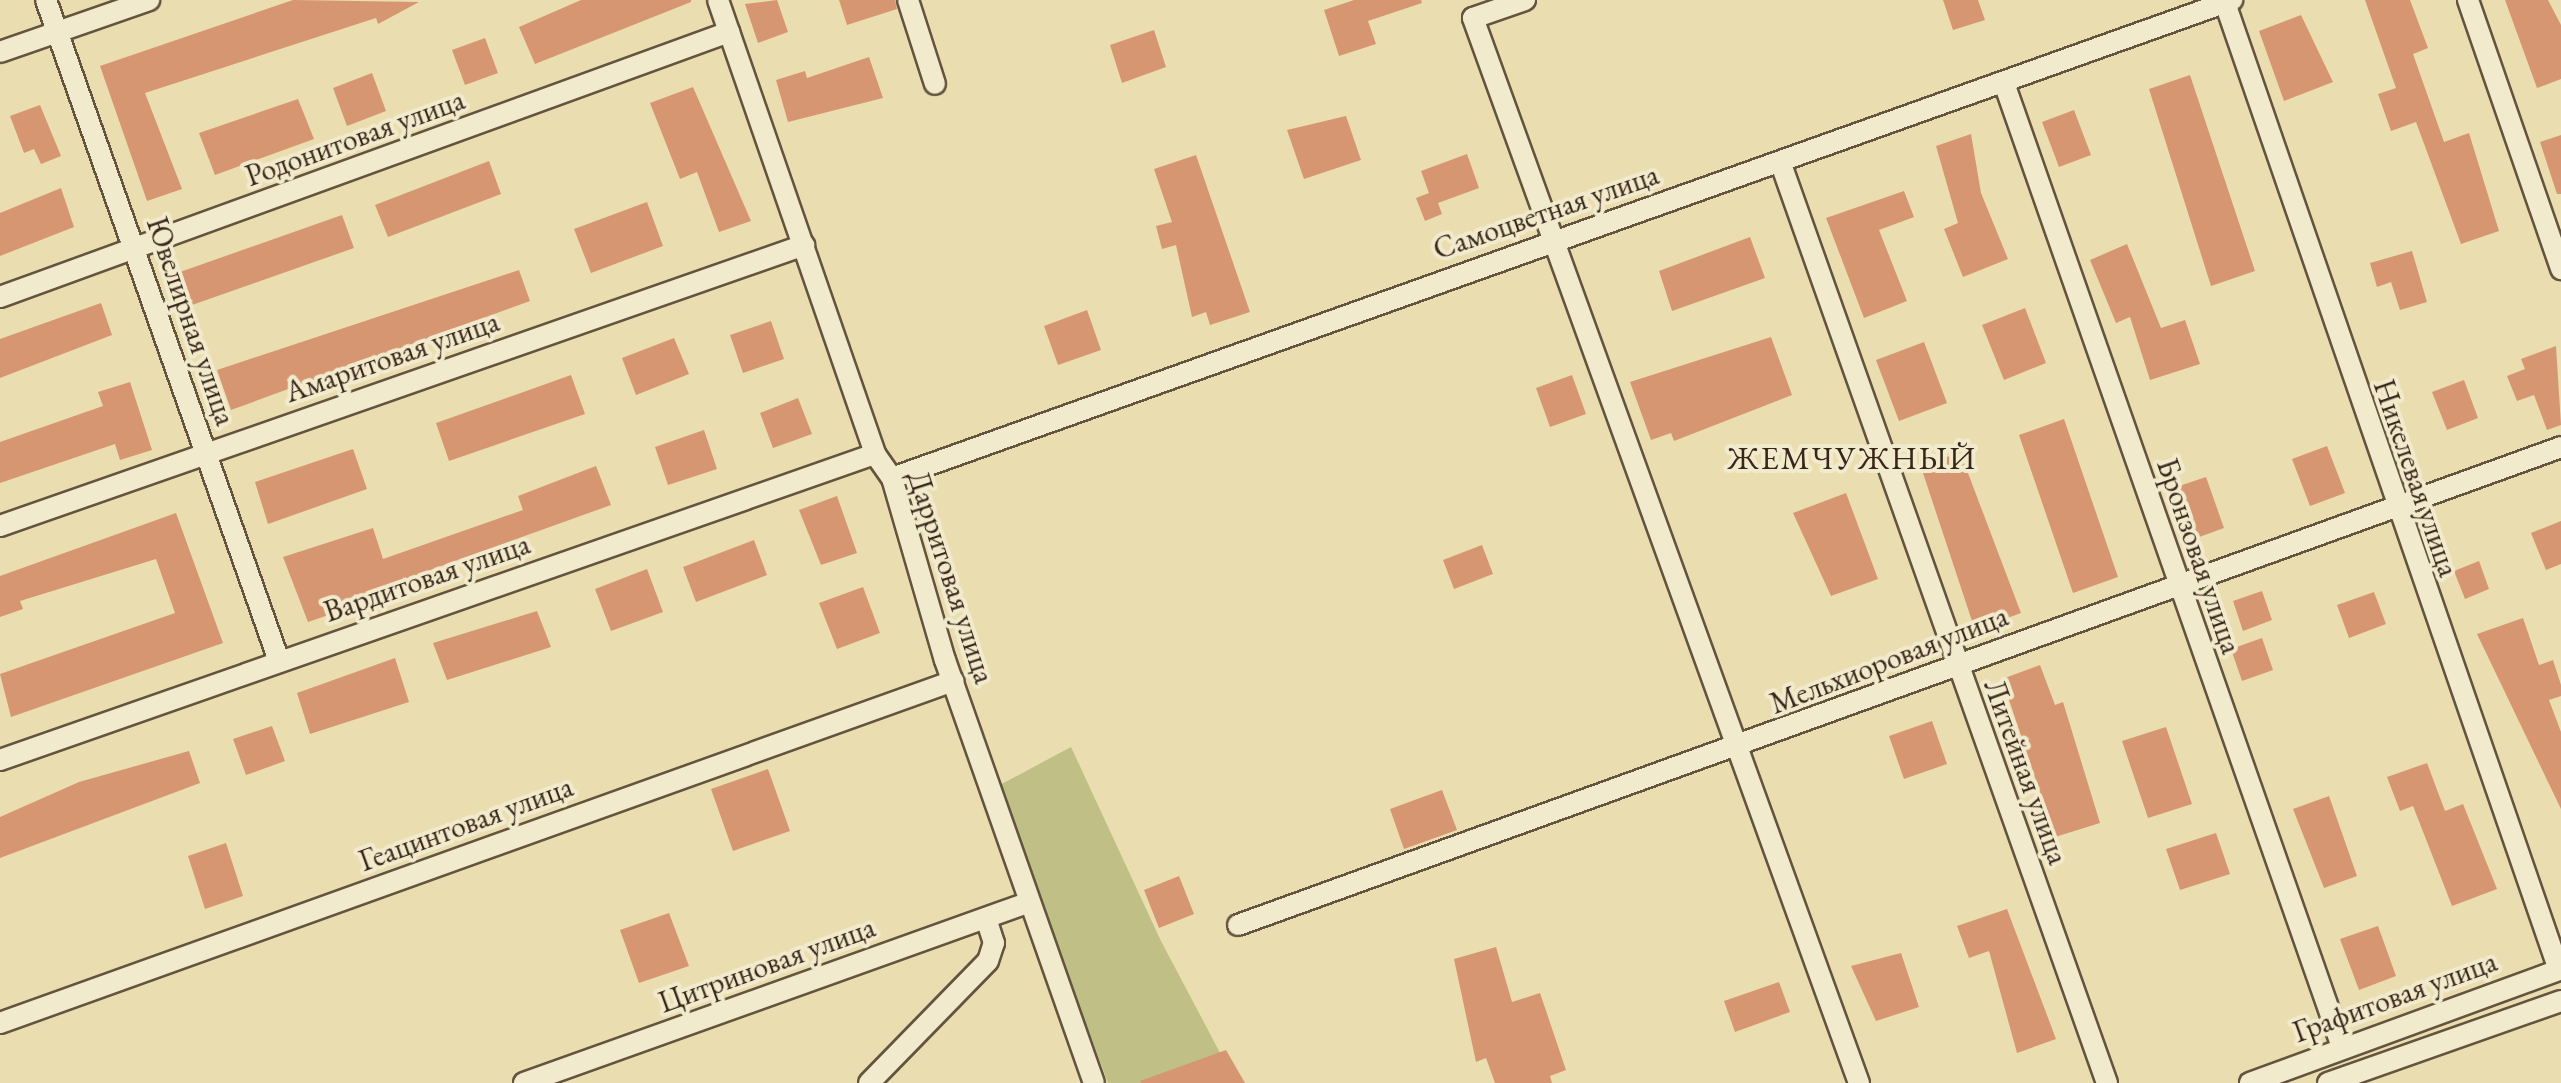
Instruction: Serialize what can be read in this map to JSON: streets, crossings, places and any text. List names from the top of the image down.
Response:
{
  "streets": {
    "street": [
      "Родонитовая улица",
      "Самоцветная улица",
      "Ювелирная улица",
      "Амаритовая улица",
      "Никелевая улица",
      "Бронзовая улица",
      "Дарритовая улица",
      "Вардитовая улица",
      "Мельхиоровая улица",
      "Литейная улица",
      "Геацинтовая улица",
      "Цитриновая улица",
      "Графитовая улица"
    ]
  },
  "crossings": [
    ["Родонитовая улица", "Ювелирная улица"],
    ["Родонитовая улица", "Дарритовая улица"],
    ["Самоцветная улица", "Никелевая улица"],
    ["Самоцветная улица", "Бронзовая улица"],
    ["Самоцветная улица", "Дарритовая улица"],
    ["Самоцветная улица", "Литейная улица"],
    ["Ювелирная улица", "Амаритовая улица"],
    ["Ювелирная улица", "Вардитовая улица"],
    ["Амаритовая улица", "Дарритовая улица"],
    ["Никелевая улица", "Мельхиоровая улица"],
    ["Никелевая улица", "Графитовая улица"],
    ["Бронзовая улица", "Мельхиоровая улица"],
    ["Бронзовая улица", "Графитовая улица"],
    ["Дарритовая улица", "Вардитовая улица"],
    ["Дарритовая улица", "Геацинтовая улица"],
    ["Дарритовая улица", "Цитриновая улица"],
    ["Мельхиоровая улица", "Литейная улица"]
  ],
  "districts": ["ЖЕМЧУЖНЫЙ"]
}
